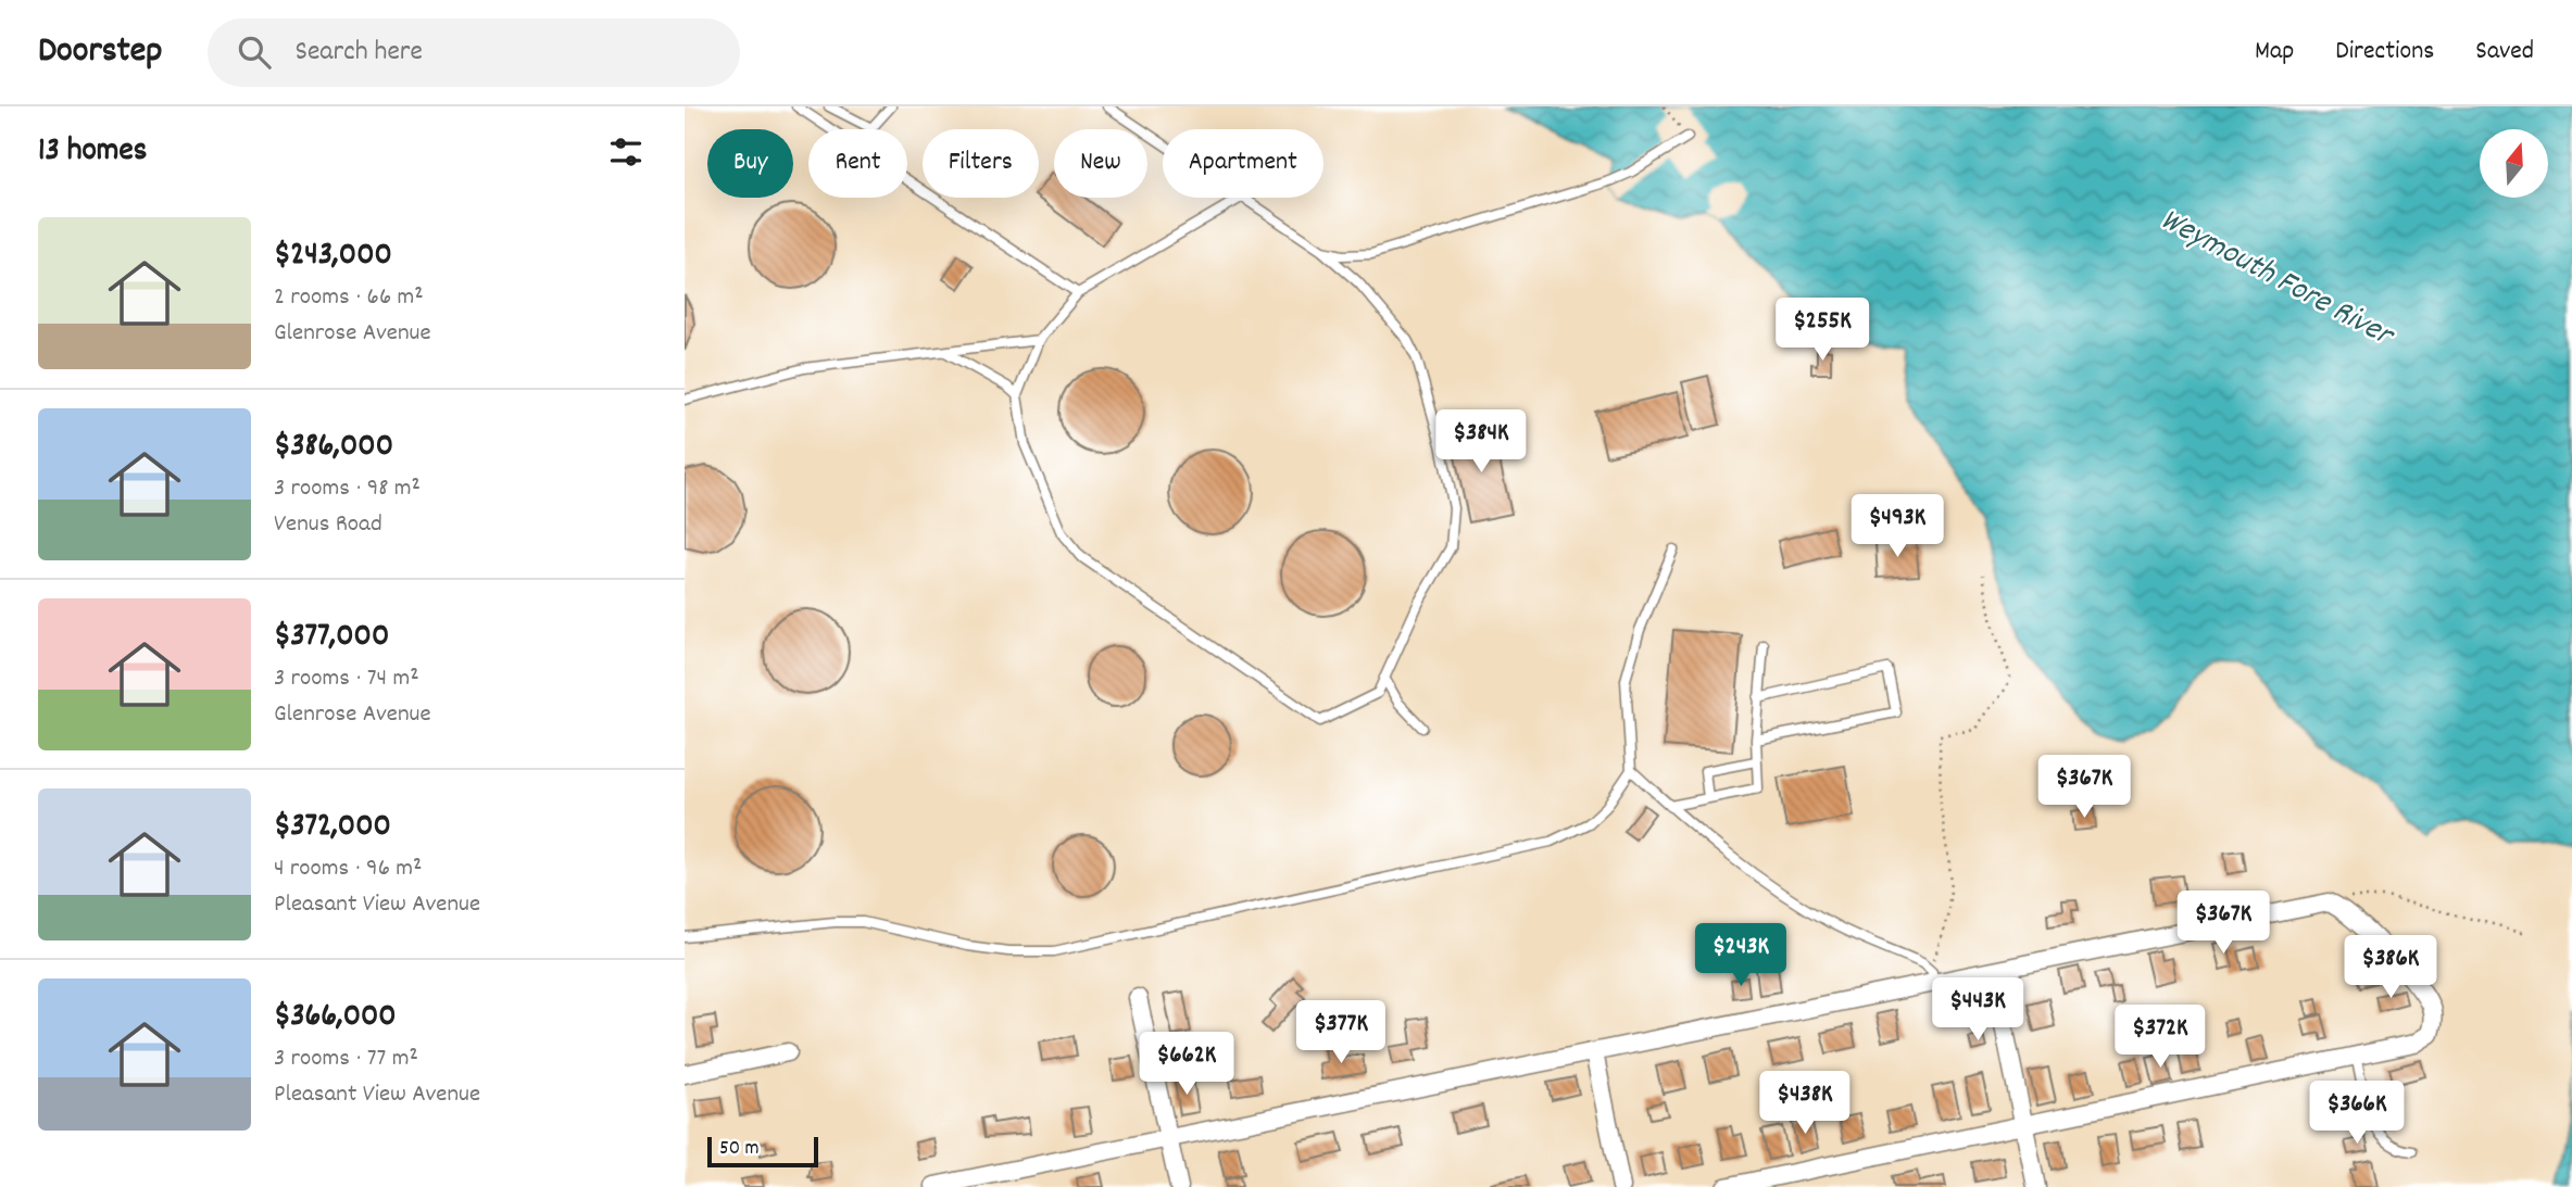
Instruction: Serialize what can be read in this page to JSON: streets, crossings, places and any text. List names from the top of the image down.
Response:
{
  "water": ["Weymouth Fore River"],
  "scale_bar": "50 m",
  "north": "top",
  "page": {
    "header": "Doorstep",
    "search": "Search here",
    "nav": ["Map", "Directions", "Saved"],
    "heading": "13 homes",
    "chip": [
      "Buy",
      "Rent",
      "Filters",
      "New",
      "Apartment"
    ],
    "list": [
      {
        "name": "$243,000",
        "note": "2 rooms · 66 m² · Glenrose Avenue"
      },
      {
        "name": "$386,000",
        "note": "3 rooms · 98 m² · Venus Road"
      },
      {
        "name": "$377,000",
        "note": "3 rooms · 74 m² · Glenrose Avenue"
      },
      {
        "name": "$372,000",
        "note": "4 rooms · 96 m² · Pleasant View Avenue"
      },
      {
        "name": "$366,000",
        "note": "3 rooms · 77 m² · Pleasant View Avenue"
      }
    ],
    "price": [
      "$255K",
      "$384K",
      "$493K",
      "$367K",
      "$367K",
      "$243K",
      "$386K",
      "$443K",
      "$377K",
      "$372K",
      "$662K",
      "$438K",
      "$366K"
    ],
    "scale": "50 m"
  }
}
